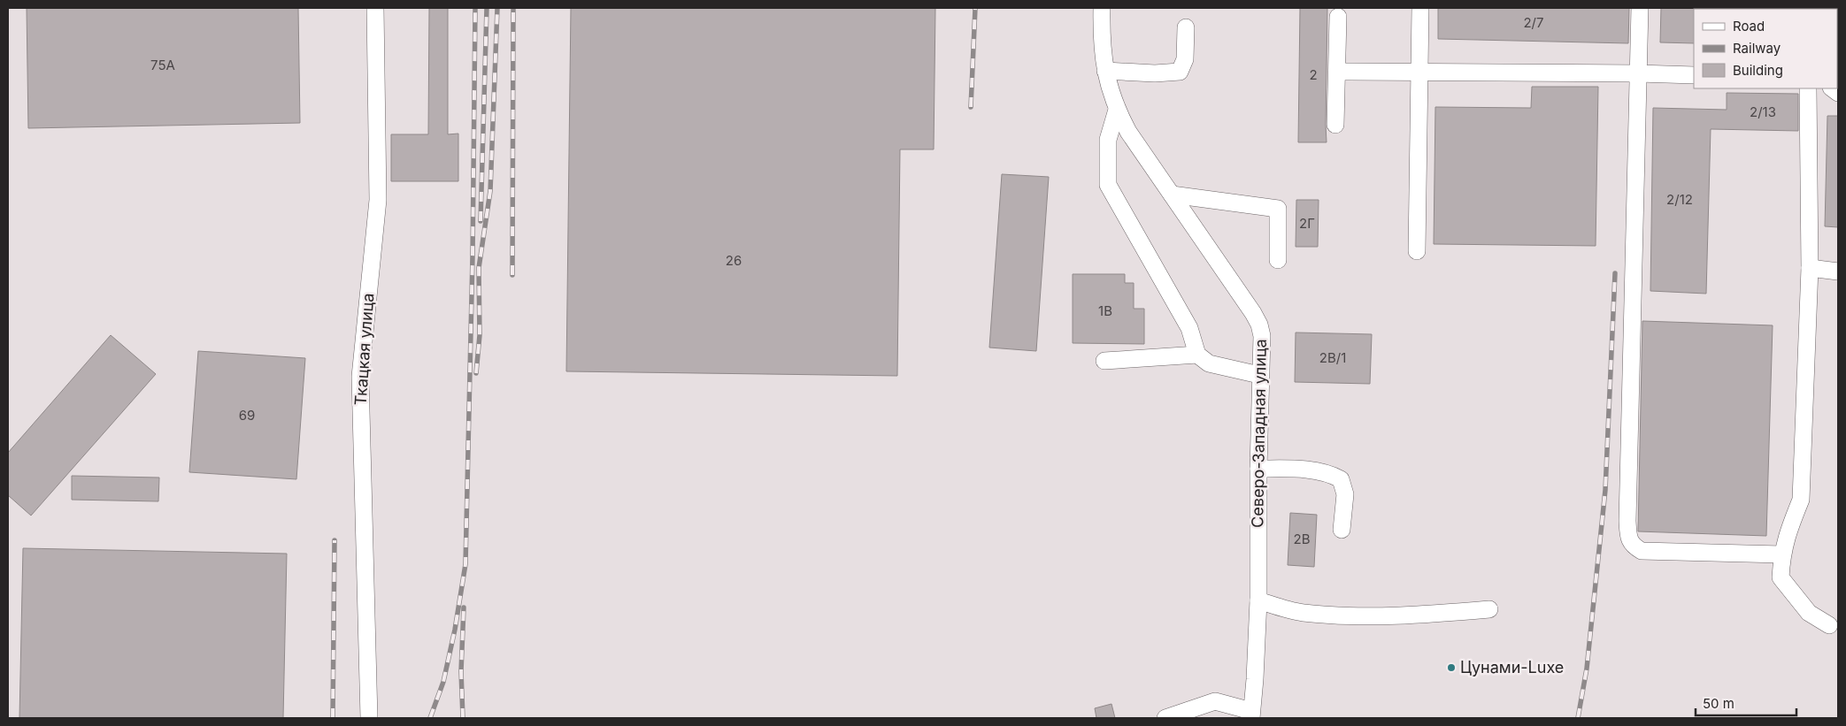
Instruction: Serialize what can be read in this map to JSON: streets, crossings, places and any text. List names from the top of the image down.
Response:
{
  "streets": {
    "street": ["Ткацкая улица", "Северо-Западная улица"]
  },
  "places": ["Цунами-Luxe"],
  "house_numbers": [
    "2/7",
    "75А",
    "2",
    "2/13",
    "2/12",
    "2Г",
    "26",
    "1В",
    "2В/1",
    "69",
    "2В"
  ],
  "legend": ["Road", "Railway", "Building"],
  "scale_bar": "50 m"
}
